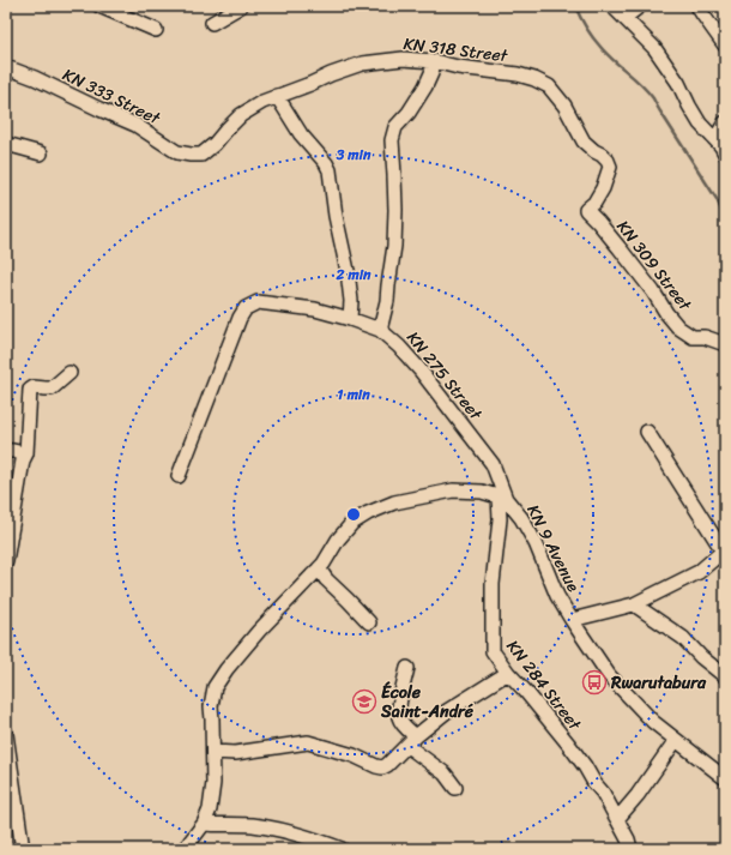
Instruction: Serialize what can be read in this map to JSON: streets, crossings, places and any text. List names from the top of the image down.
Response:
{
  "streets": {
    "street": [
      "KN 318 Street",
      "KN 333 Street",
      "KN 309 Street",
      "KN 275 Street",
      "KN 9 Avenue",
      "KN 284 Street"
    ]
  },
  "crossings": [
    ["KN 318 Street", "KN 333 Street"],
    ["KN 318 Street", "KN 309 Street"],
    ["KN 275 Street", "KN 9 Avenue"],
    ["KN 275 Street", "KN 284 Street"],
    ["KN 9 Avenue", "KN 284 Street"]
  ],
  "places": {
    "bus stop": ["Rwarutabura"],
    "school or university": ["École Saint-André"]
  },
  "rings": ["3 min", "2 min", "1 min"]
}
